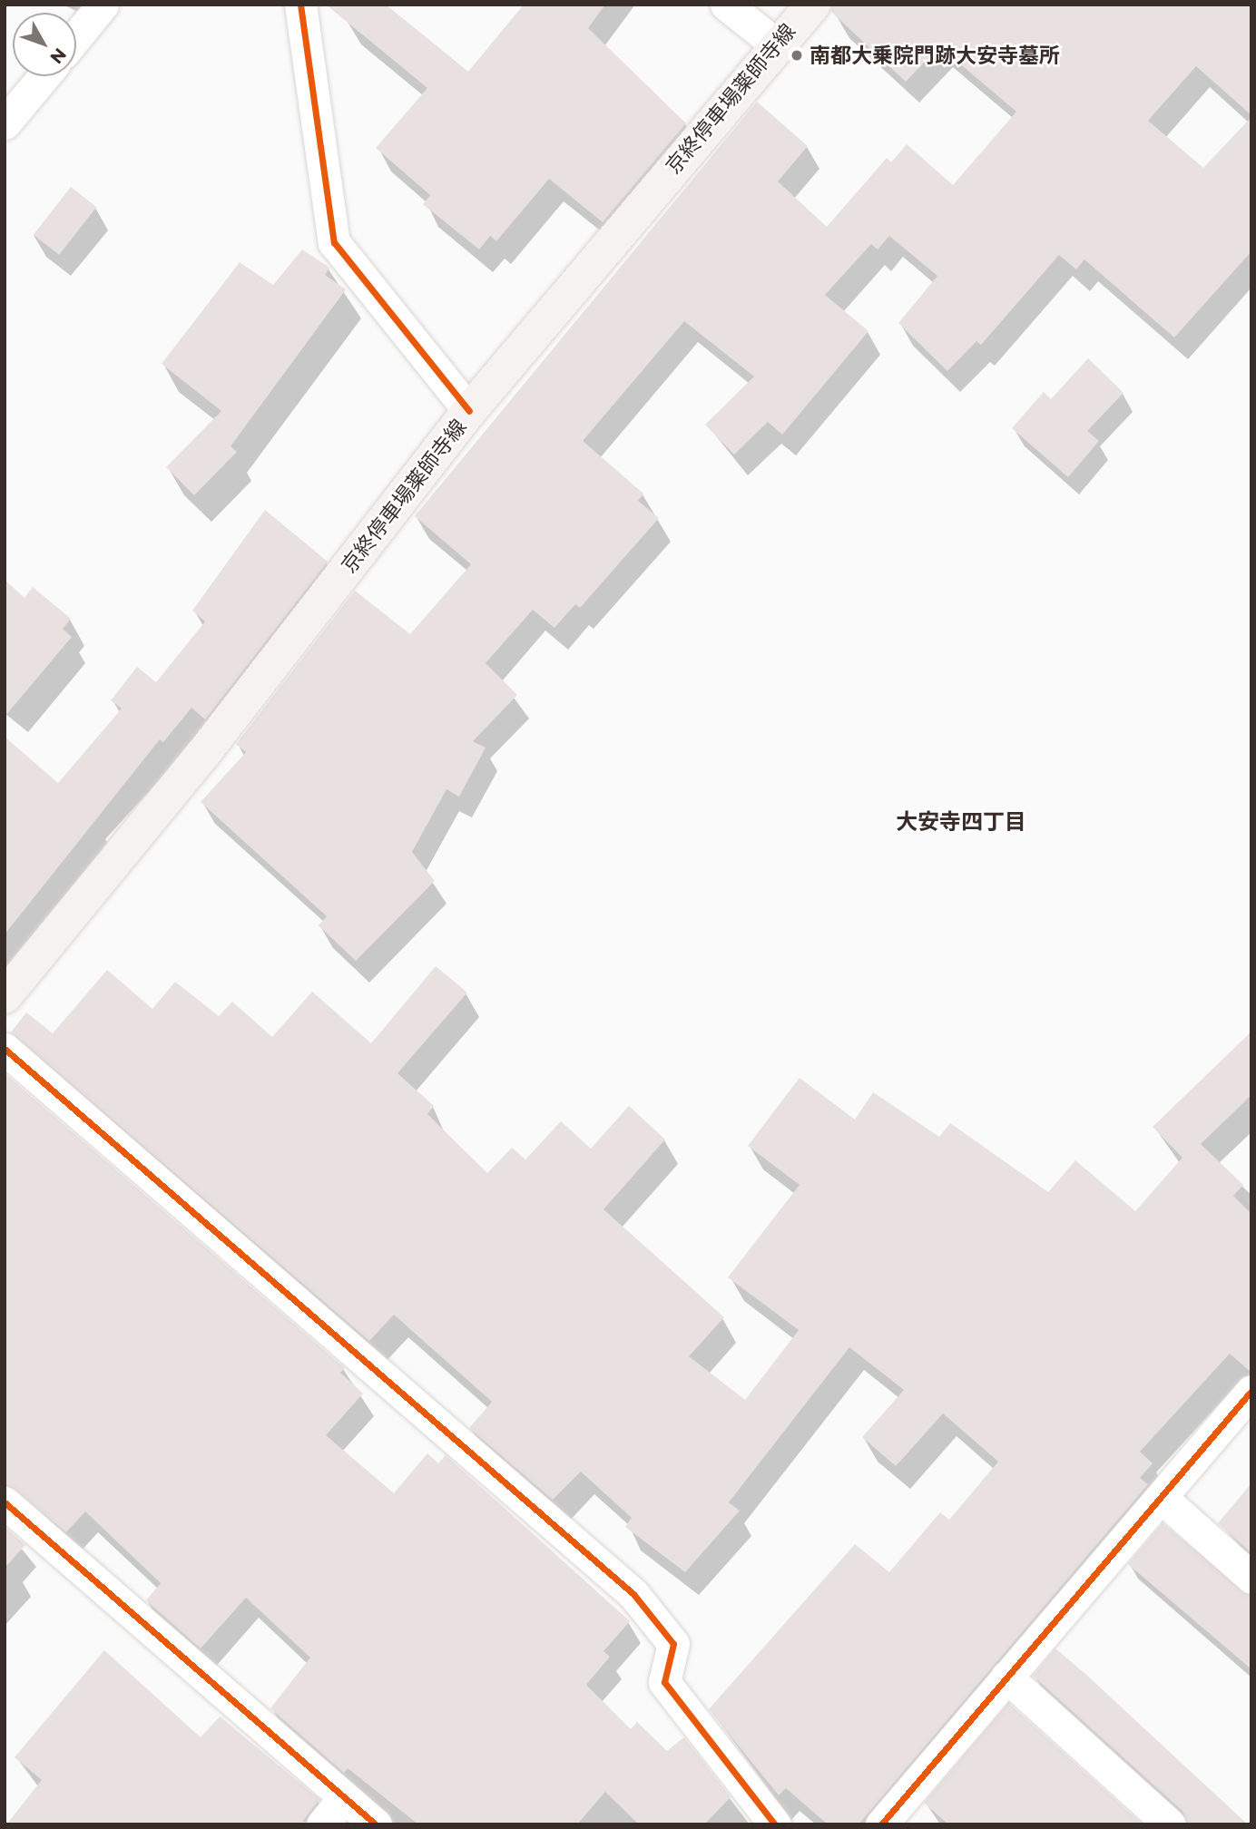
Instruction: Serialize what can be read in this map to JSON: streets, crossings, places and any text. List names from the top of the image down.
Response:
{
  "streets": {
    "main road": ["京終停車場薬師寺線"]
  },
  "districts": ["大安寺四丁目"],
  "places": ["南都大乗院門跡大安寺墓所"],
  "north": "bottom right"
}
